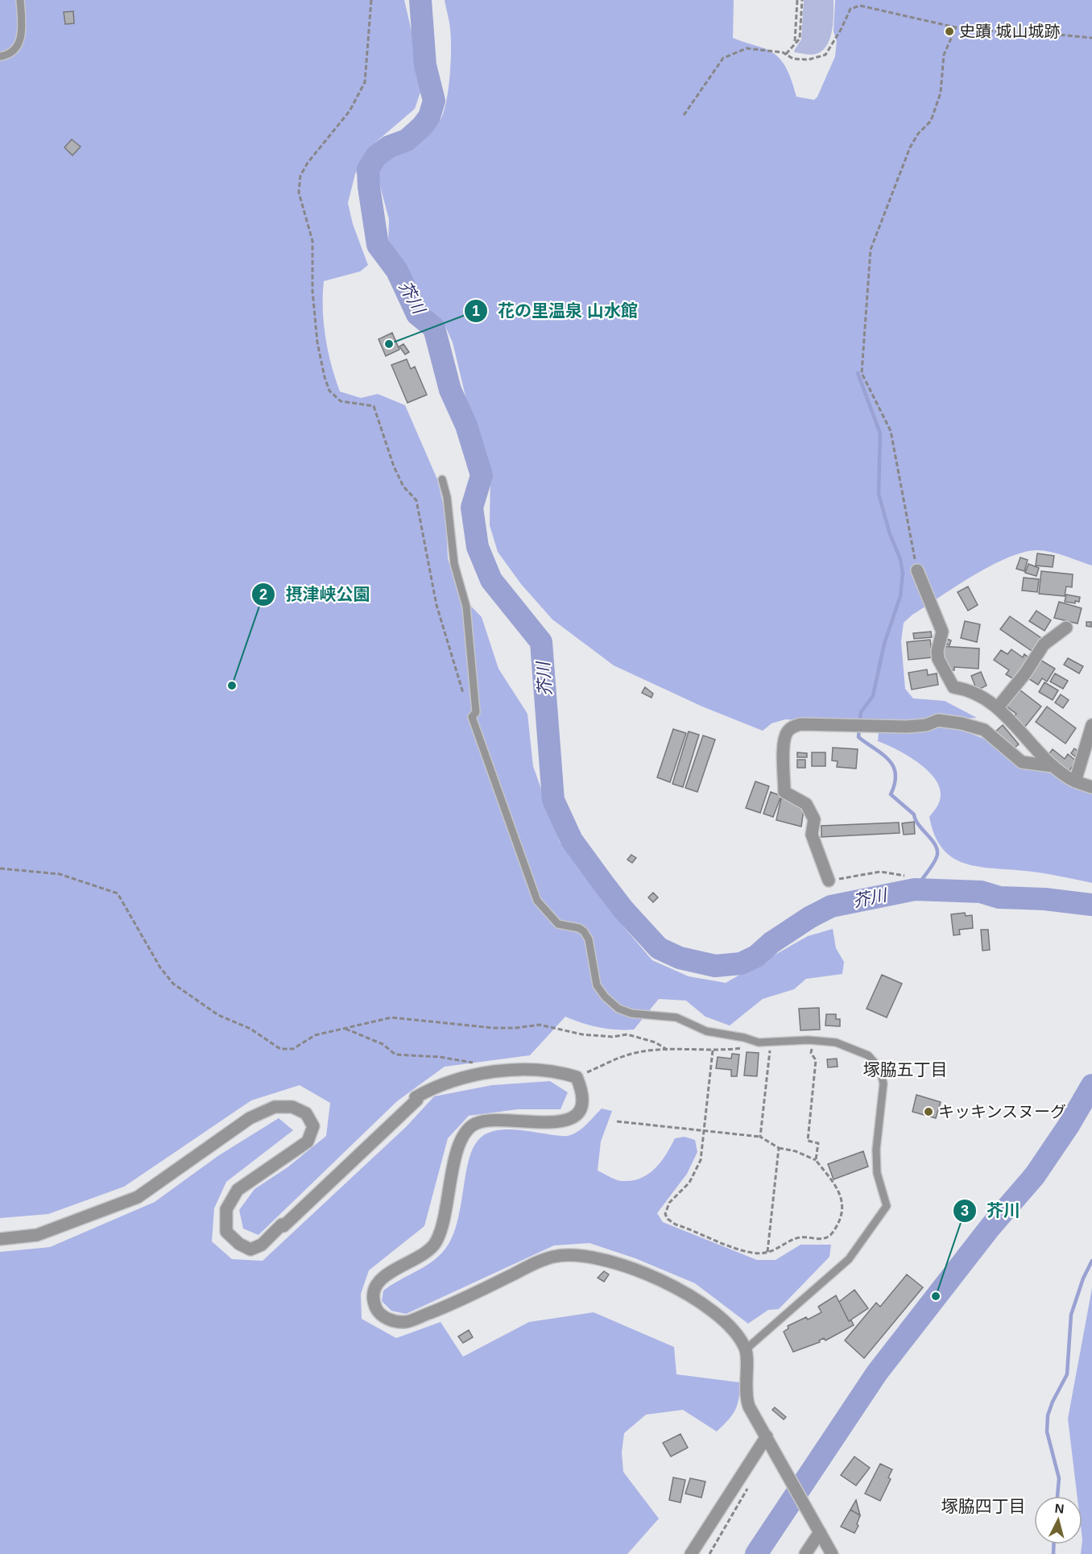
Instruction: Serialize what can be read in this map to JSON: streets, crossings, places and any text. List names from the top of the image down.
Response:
{
  "districts": ["塚脇五丁目", "塚脇四丁目"],
  "water": ["芥川"],
  "places": [
    "史蹟 城山城跡",
    "花の里温泉 山水館",
    "摂津峡公園",
    "キッキンスヌーグ",
    "芥川"
  ],
  "north": "top"
}
